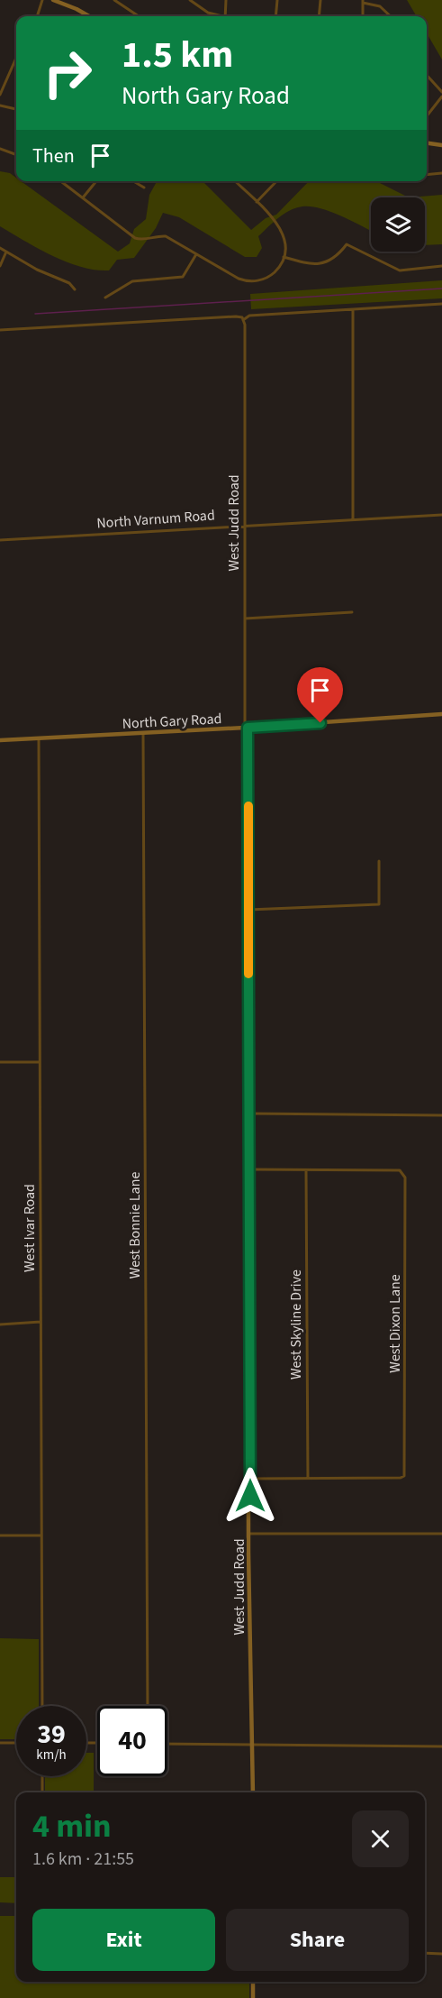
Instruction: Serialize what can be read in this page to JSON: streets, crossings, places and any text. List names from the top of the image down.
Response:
{
  "streets": {
    "street": [
      "North Varnum Road",
      "West Judd Road",
      "North Gary Road",
      "West Bonnie Lane",
      "West Ivar Road",
      "West Dixon Lane",
      "West Skyline Drive"
    ]
  },
  "crossings": [
    ["North Varnum Road", "West Judd Road"],
    ["West Judd Road", "North Gary Road"],
    ["North Gary Road", "West Bonnie Lane"],
    ["North Gary Road", "West Ivar Road"],
    ["West Dixon Lane", "West Skyline Drive"]
  ],
  "page": {
    "turn": ["1.5 km", "North Gary Road"],
    "then": "Then",
    "speed": "39 km/h",
    "limit": "40",
    "heading": ["4 min", "1.6 km · 21:55"],
    "buttons": ["Exit", "Share"]
  }
}
